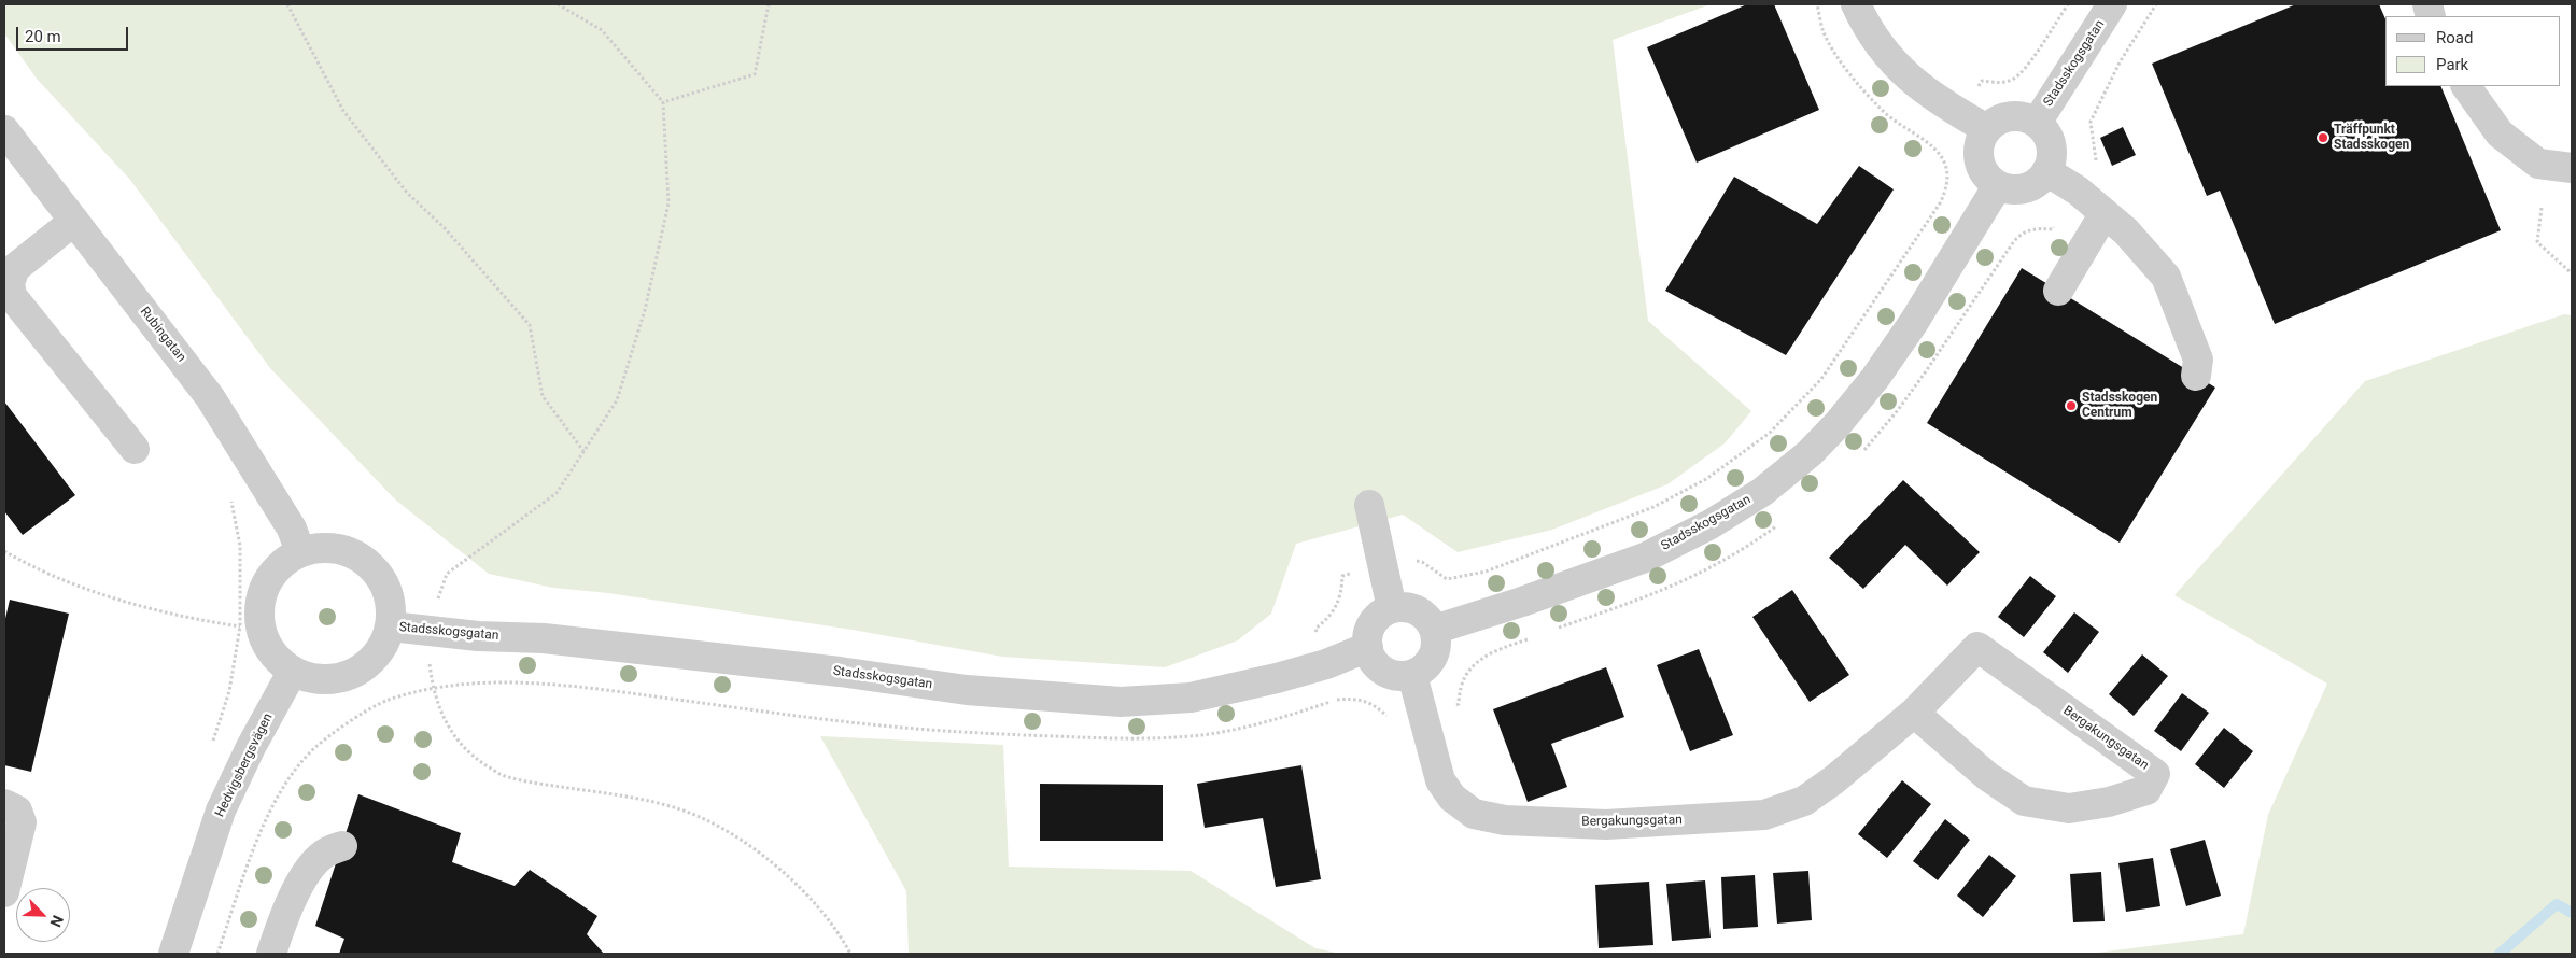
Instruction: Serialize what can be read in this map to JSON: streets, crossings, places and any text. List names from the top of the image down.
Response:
{
  "streets": {
    "street": [
      "Stadsskogsgatan",
      "Rubingatan",
      "Bergakungsgatan",
      "Hedvigsbergsvägen"
    ]
  },
  "crossings": [
    ["Stadsskogsgatan", "Rubingatan"],
    ["Stadsskogsgatan", "Bergakungsgatan"],
    ["Stadsskogsgatan", "Hedvigsbergsvägen"],
    ["Rubingatan", "Hedvigsbergsvägen"]
  ],
  "places": ["Träffpunkt Stadsskogen", "Stadsskogen Centrum"],
  "legend": ["Road", "Park"],
  "scale_bar": "20 m",
  "north": "bottom right"
}
